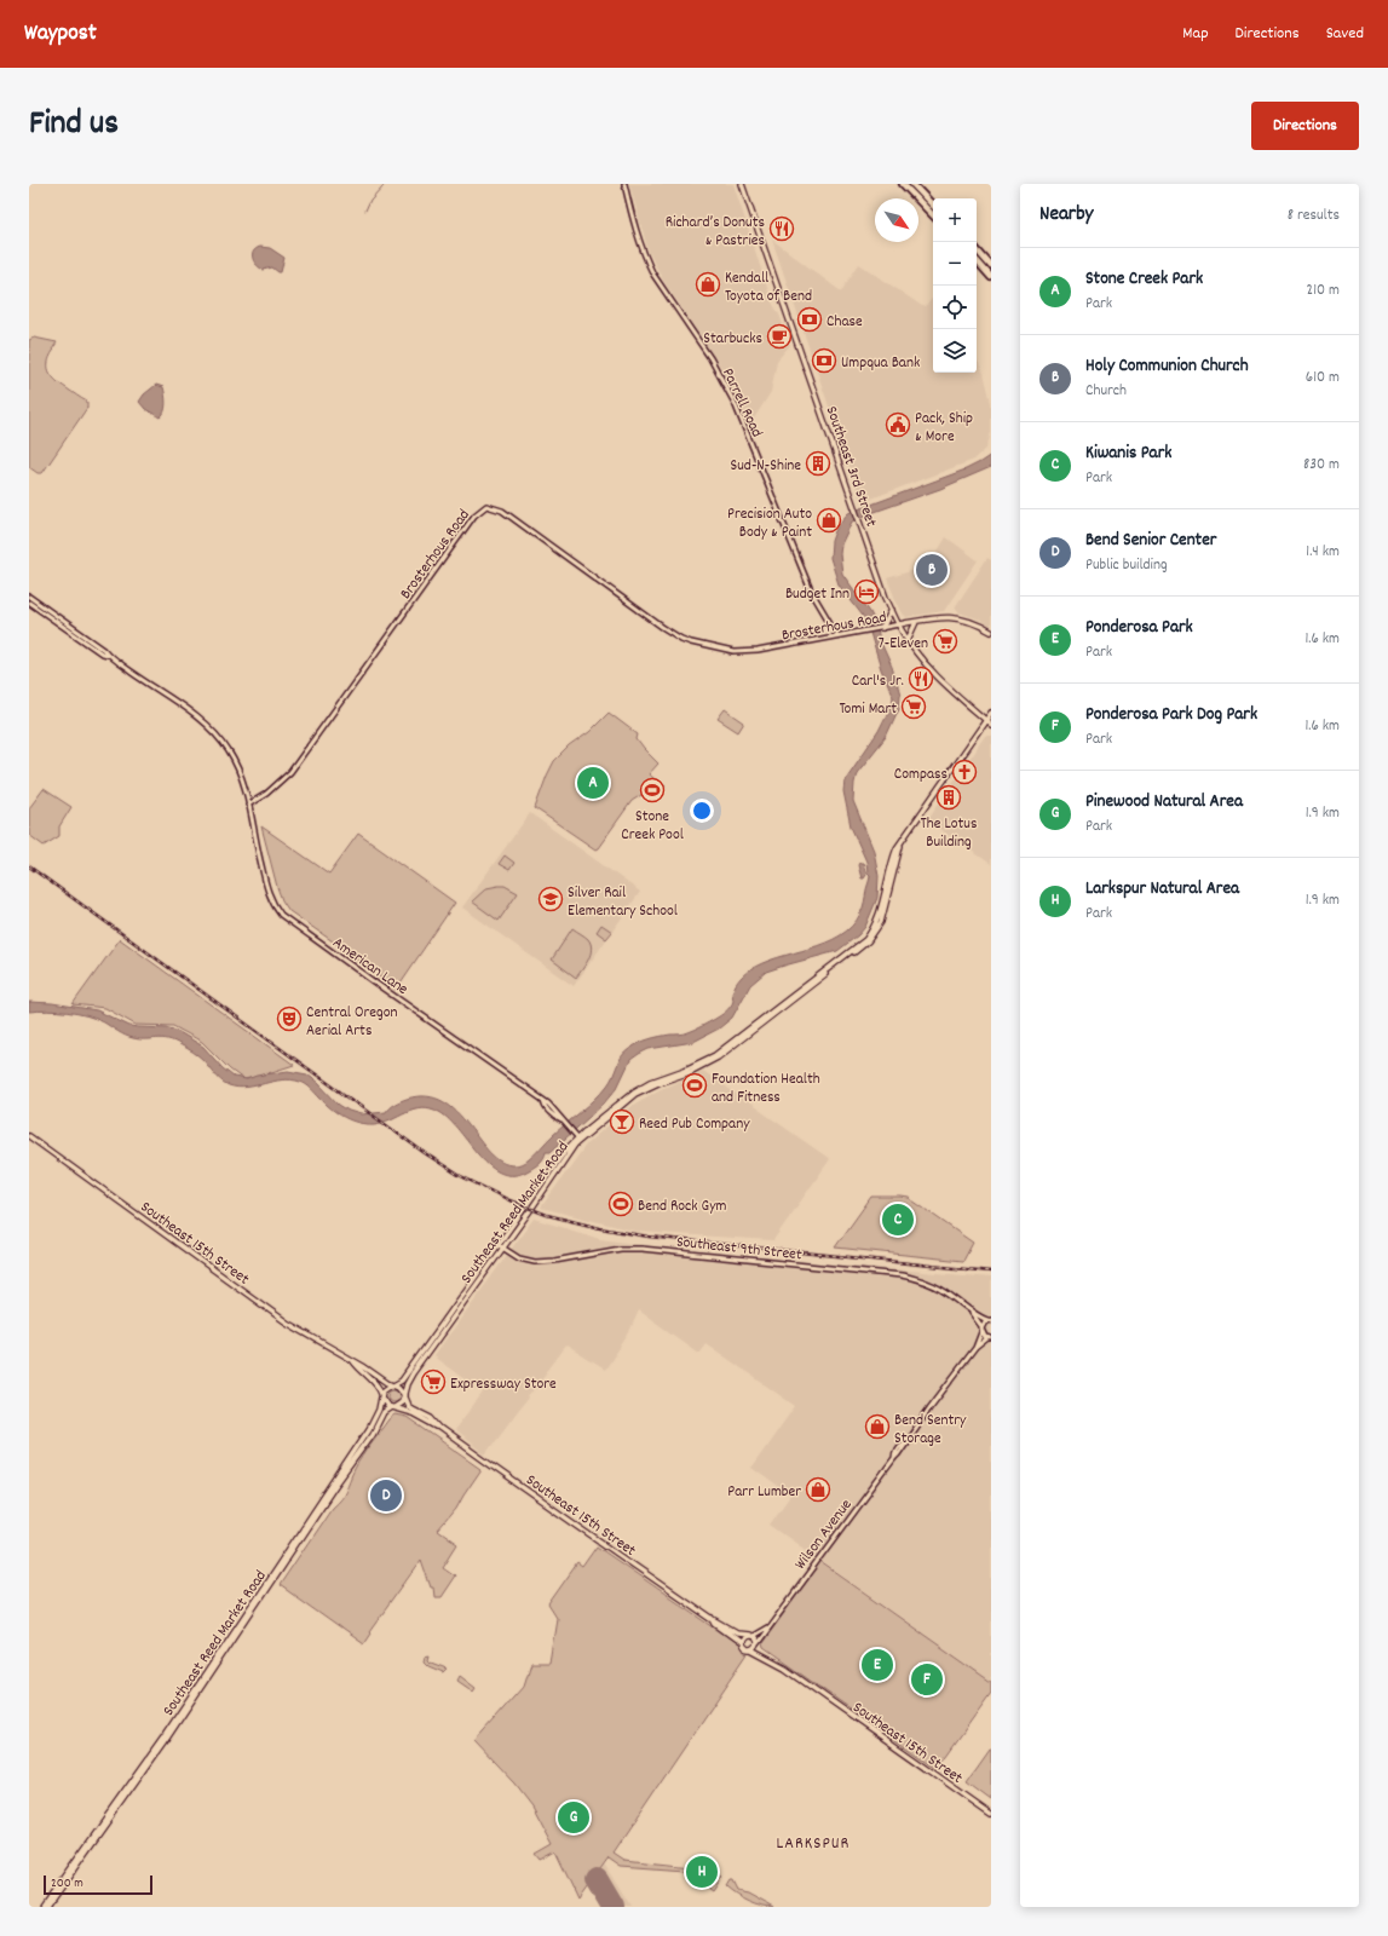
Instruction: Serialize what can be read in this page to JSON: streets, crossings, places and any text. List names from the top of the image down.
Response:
{
  "streets": {
    "main road": ["Southeast 3rd Street", "Southeast Reed Market Road", "Southeast 15th Street"],
    "street": [
      "Parrell Road",
      "Brosterhous Road",
      "American Lane",
      "Southeast 9th Street",
      "Wilson Avenue"
    ]
  },
  "crossings": [
    ["Parrell Road", "Brosterhous Road"],
    ["Southeast 3rd Street", "Brosterhous Road"],
    ["Southeast 3rd Street", "Southeast Reed Market Road"],
    ["Brosterhous Road", "American Lane"],
    ["American Lane", "Southeast Reed Market Road"],
    ["Southeast Reed Market Road", "Southeast 15th Street"],
    ["Southeast Reed Market Road", "Southeast 9th Street"],
    ["Southeast 15th Street", "Wilson Avenue"]
  ],
  "districts": ["LARKSPUR"],
  "places": {
    "restaurant": ["Richard’s Donuts & Pastries", "Carl's Jr."],
    "shop": [
      "Kendall Toyota of Bend",
      "Precision Auto Body & Paint",
      "Bend Sentry Storage",
      "Parr Lumber"
    ],
    "bank": ["Chase", "Umpqua Bank"],
    "cafe": ["Starbucks"],
    "public building": ["Pack, Ship & More"],
    "building": ["Sud-N-Shine", "The Lotus Building"],
    "hotel": ["Budget Inn"],
    "supermarket": ["7-Eleven", "Tomi Mart", "Expressway Store"],
    "church": ["Compass"],
    "sports": ["Stone Creek Pool", "Foundation Health and Fitness", "Bend Rock Gym"],
    "school or university": ["Silver Rail Elementary School"],
    "theatre": ["Central Oregon Aerial Arts"],
    "bar": ["Reed Pub Company"]
  },
  "scale_bar": "200 m",
  "north": "bottom right",
  "page": {
    "header": "Waypost",
    "nav": ["Map", "Directions", "Saved"],
    "title": "Find us",
    "buttons": "Directions",
    "heading": ["Nearby", "8 results"],
    "map_buttons": ["+", "−"],
    "list": [
      {
        "mark": "A",
        "name": "Stone Creek Park",
        "note": "Park",
        "value": "210 m"
      },
      {
        "mark": "B",
        "name": "Holy Communion Church",
        "note": "Church",
        "value": "610 m"
      },
      {
        "mark": "C",
        "name": "Kiwanis Park",
        "note": "Park",
        "value": "830 m"
      },
      {
        "mark": "D",
        "name": "Bend Senior Center",
        "note": "Public building",
        "value": "1.4 km"
      },
      {
        "mark": "E",
        "name": "Ponderosa Park",
        "note": "Park",
        "value": "1.6 km"
      },
      {
        "mark": "F",
        "name": "Ponderosa Park Dog Park",
        "note": "Park",
        "value": "1.6 km"
      },
      {
        "mark": "G",
        "name": "Pinewood Natural Area",
        "note": "Park",
        "value": "1.9 km"
      },
      {
        "mark": "H",
        "name": "Larkspur Natural Area",
        "note": "Park",
        "value": "1.9 km"
      }
    ],
    "pins": [
      "B",
      "A",
      "C",
      "D",
      "E",
      "F",
      "G",
      "H"
    ],
    "scale": "200 m"
  }
}
